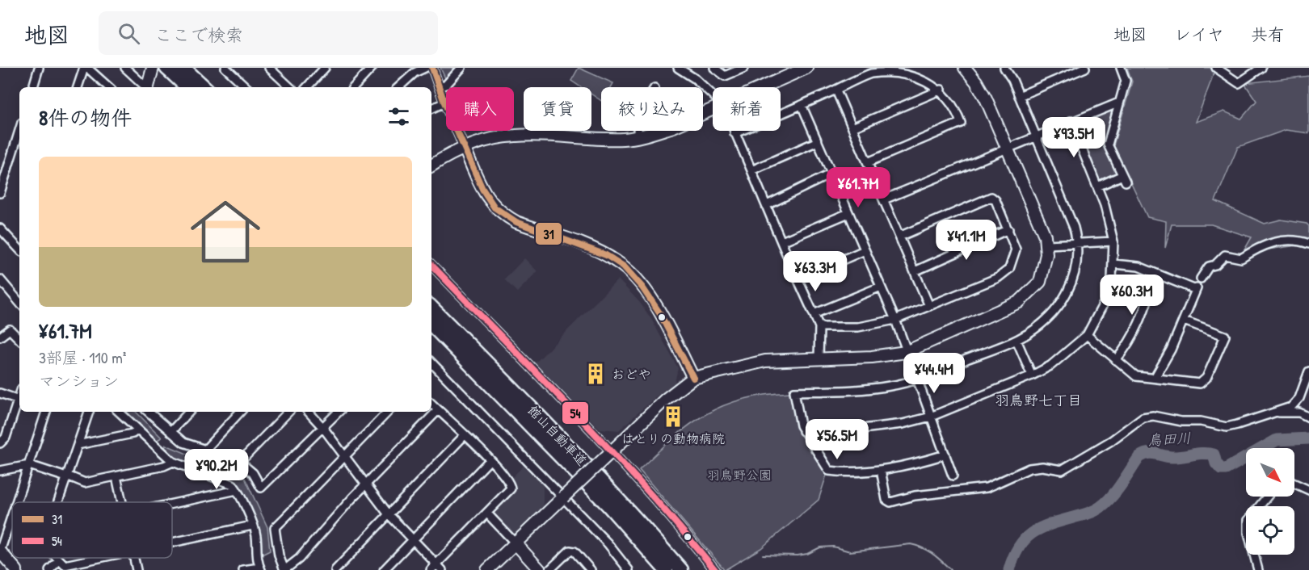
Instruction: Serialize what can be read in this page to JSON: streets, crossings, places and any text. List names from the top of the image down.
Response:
{
  "streets": {
    "highway": ["館山自動車道"]
  },
  "districts": ["羽鳥野七丁目"],
  "water": ["鳥田川"],
  "parks": ["羽鳥野公園"],
  "places": {
    "building": ["おどや", "はとりの動物病院"]
  },
  "lines": ["transit line 31", "transit line 54"],
  "legend": ["31", "54"],
  "north": "bottom right",
  "page": {
    "header": "地図",
    "search": "ここで検索",
    "nav": ["地図", "レイヤ", "共有"],
    "chip": [
      "購入",
      "賃貸",
      "絞り込み",
      "新着"
    ],
    "heading": "8件の物件",
    "price": [
      "¥93.5M",
      "¥61.7M",
      "¥41.1M",
      "¥63.3M",
      "¥60.3M",
      "¥44.4M",
      "¥56.5M",
      "¥90.2M"
    ],
    "list": [
      {
        "name": "¥61.7M",
        "note": "3部屋 · 110 m² · マンション"
      }
    ]
  }
}
